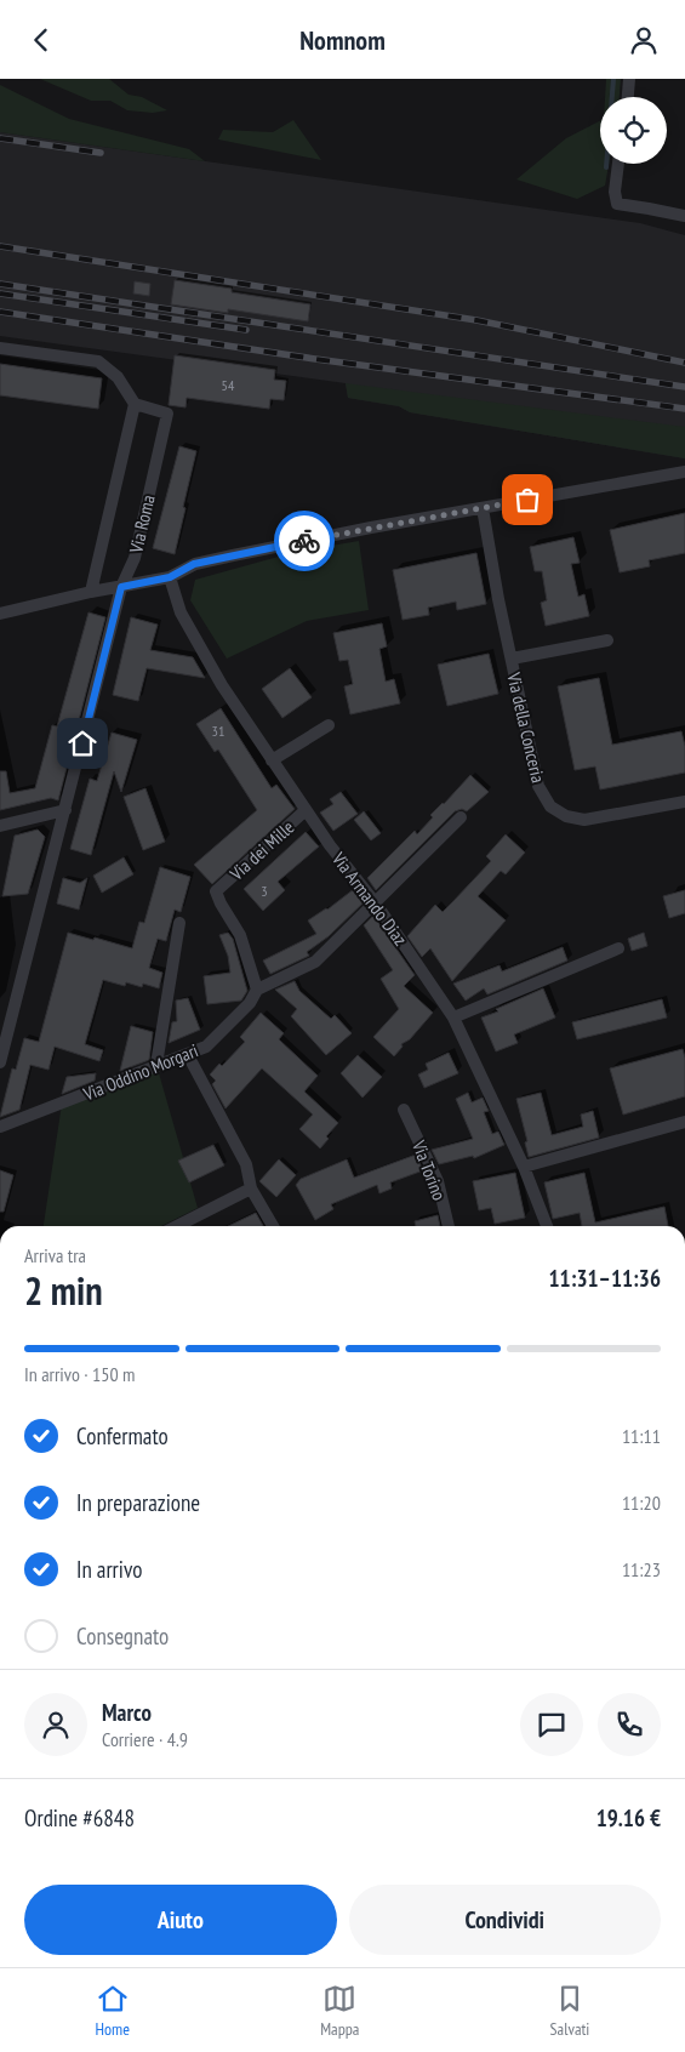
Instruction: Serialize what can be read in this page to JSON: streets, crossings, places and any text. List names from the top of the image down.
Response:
{
  "streets": {
    "street": [
      "Via Roma",
      "Via della Conceria",
      "Via dei Mille",
      "Via Armando Diaz",
      "Via Oddino Morgari",
      "Via Torino"
    ]
  },
  "crossings": [
    ["Via dei Mille", "Via Armando Diaz"],
    ["Via dei Mille", "Via Oddino Morgari"],
    ["Via Armando Diaz", "Via Oddino Morgari"]
  ],
  "house_numbers": ["54", "31", "3"],
  "page": {
    "header": "Nomnom",
    "heading": ["2 min", "Arriva tra", "11:31–11:36"],
    "panel": [
      "Marco",
      "Corriere · 4.9",
      "Ordine #6848",
      "19.16 €"
    ],
    "bar": "In arrivo · 150 m",
    "list": [
      ["Confermato", "11:11"],
      ["In preparazione", "11:20"],
      ["In arrivo", "11:23"],
      "Consegnato"
    ],
    "buttons": ["Aiuto", "Condividi"],
    "tabs": ["Home", "Mappa", "Salvati"]
  }
}
